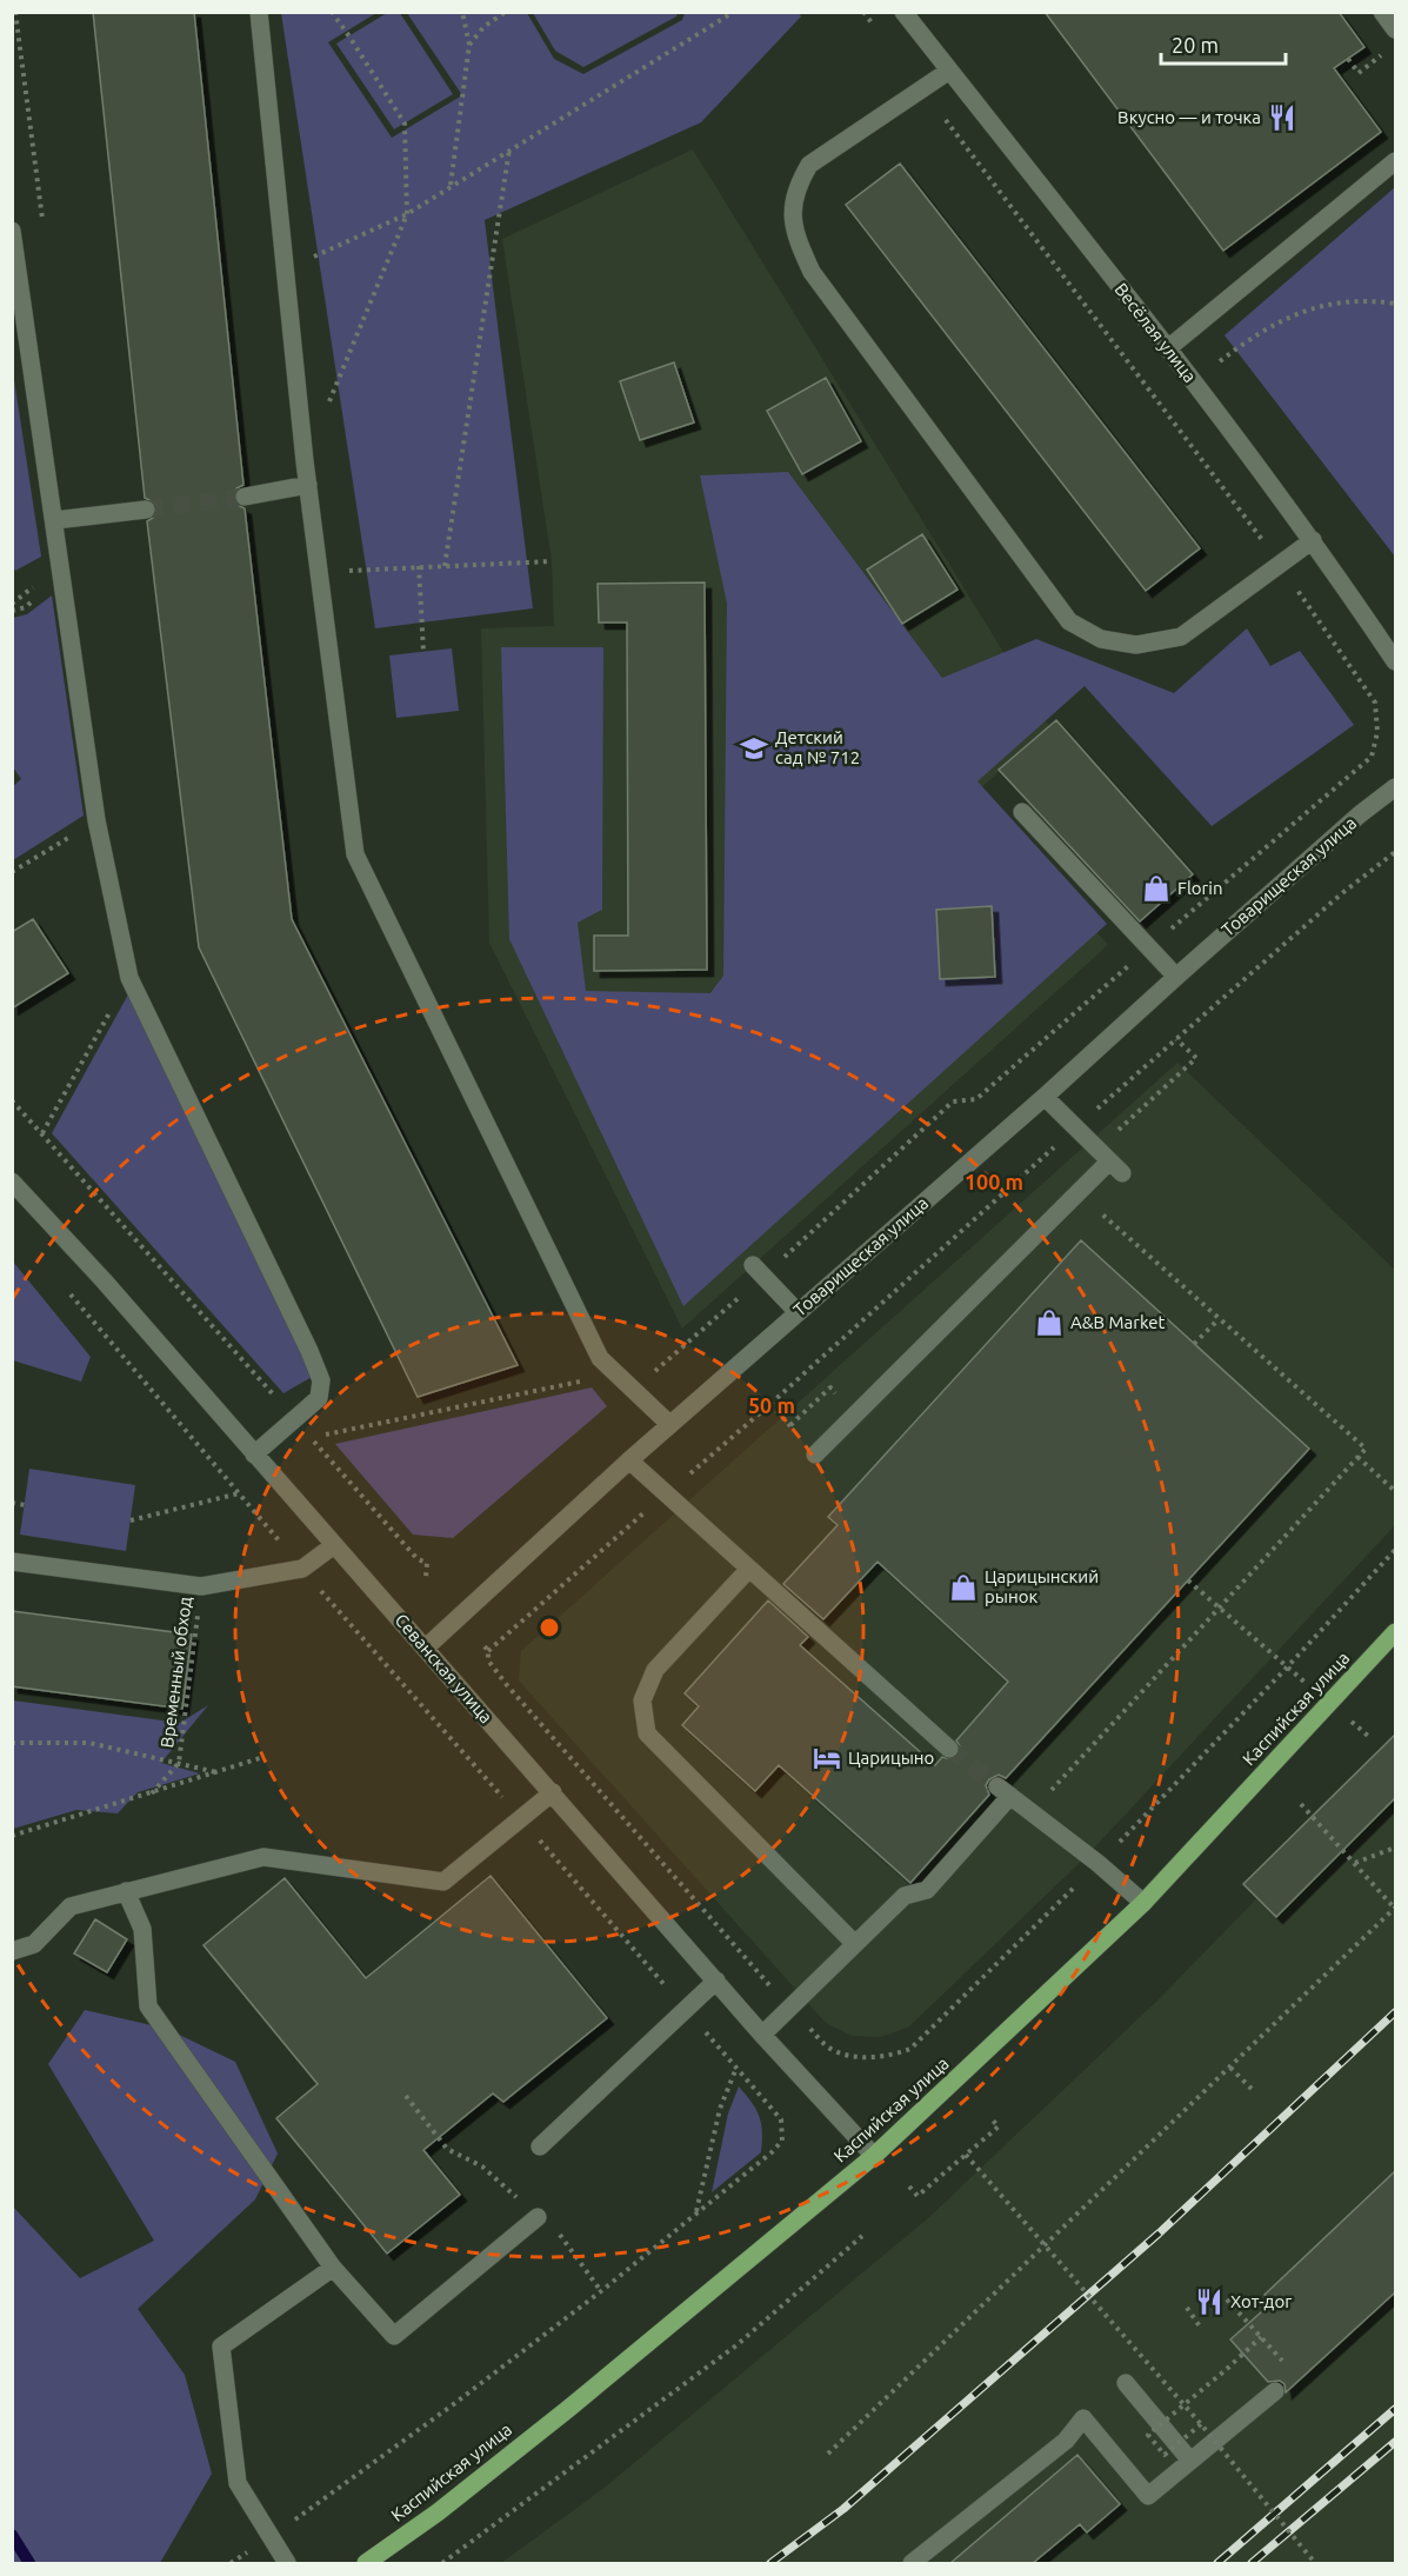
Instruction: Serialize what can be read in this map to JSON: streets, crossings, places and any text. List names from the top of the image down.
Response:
{
  "streets": {
    "main road": ["Каспийская улица"],
    "street": ["Весёлая улица", "Товарищеская улица", "Севанская улица"],
    "path": ["Временный обход"]
  },
  "crossings": [
    ["Товарищеская улица", "Севанская улица"],
    ["Севанская улица", "Каспийская улица"]
  ],
  "places": {
    "restaurant": ["Вкусно — и точка", "Хот-дог"],
    "school or university": ["Детский сад № 712"],
    "shop": ["Florin", "A&B Market", "Царицынский рынок"],
    "hotel": ["Царицыно"]
  },
  "scale_bar": "20 m",
  "rings": ["100 m", "50 m"]
}
